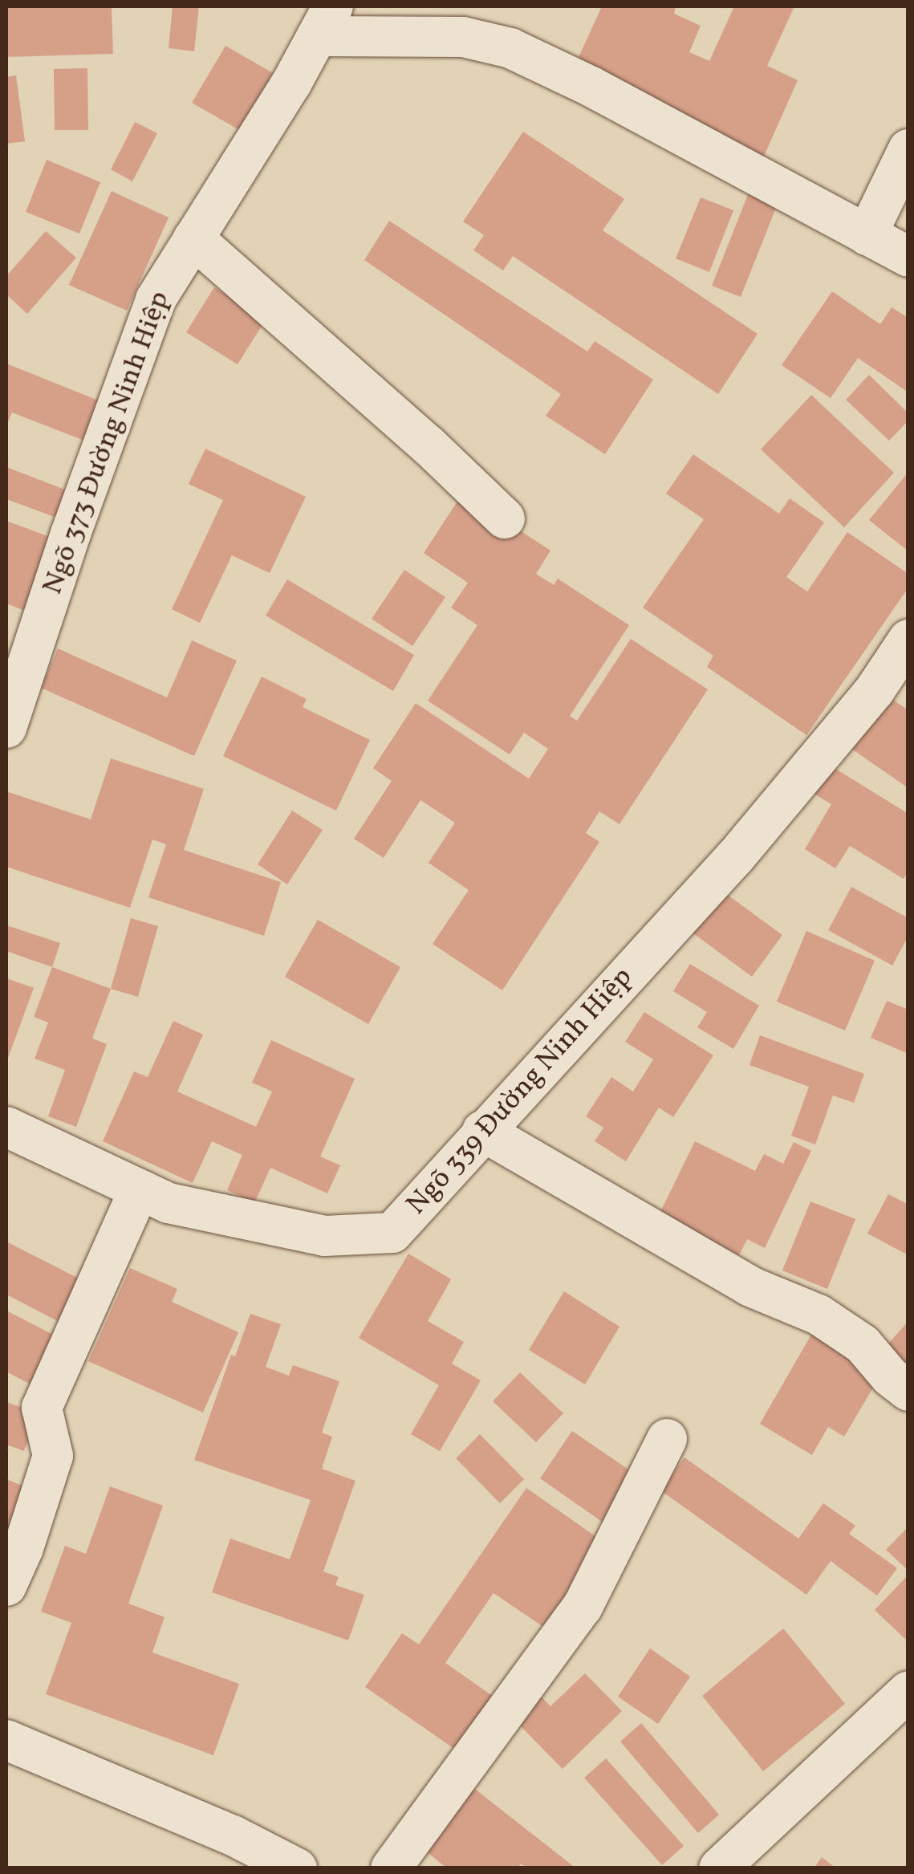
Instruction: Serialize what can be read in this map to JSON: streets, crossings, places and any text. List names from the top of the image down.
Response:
{
  "streets": {
    "street": ["Ngõ 373 Đường Ninh Hiệp", "Ngõ 339 Đường Ninh Hiệp"]
  }
}
